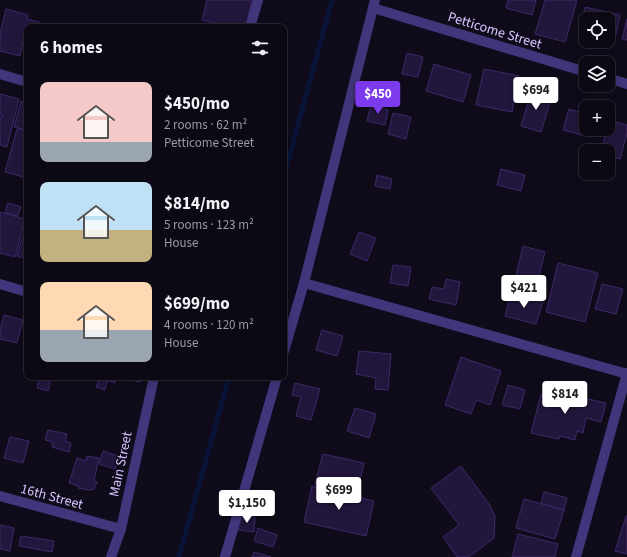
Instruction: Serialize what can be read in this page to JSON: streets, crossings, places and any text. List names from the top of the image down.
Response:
{
  "streets": {
    "street": ["Petticome Street", "Main Street", "16th Street"]
  },
  "crossings": [
    ["Main Street", "16th Street"]
  ],
  "page": {
    "map_buttons": ["+", "−"],
    "heading": "6 homes",
    "list": [
      {
        "name": "$450/mo",
        "note": "2 rooms · 62 m² · Petticome Street"
      },
      {
        "name": "$814/mo",
        "note": "5 rooms · 123 m² · House"
      },
      {
        "name": "$699/mo",
        "note": "4 rooms · 120 m² · House"
      }
    ],
    "price": [
      "$694",
      "$450",
      "$421",
      "$814",
      "$699",
      "$1,150"
    ]
  }
}
